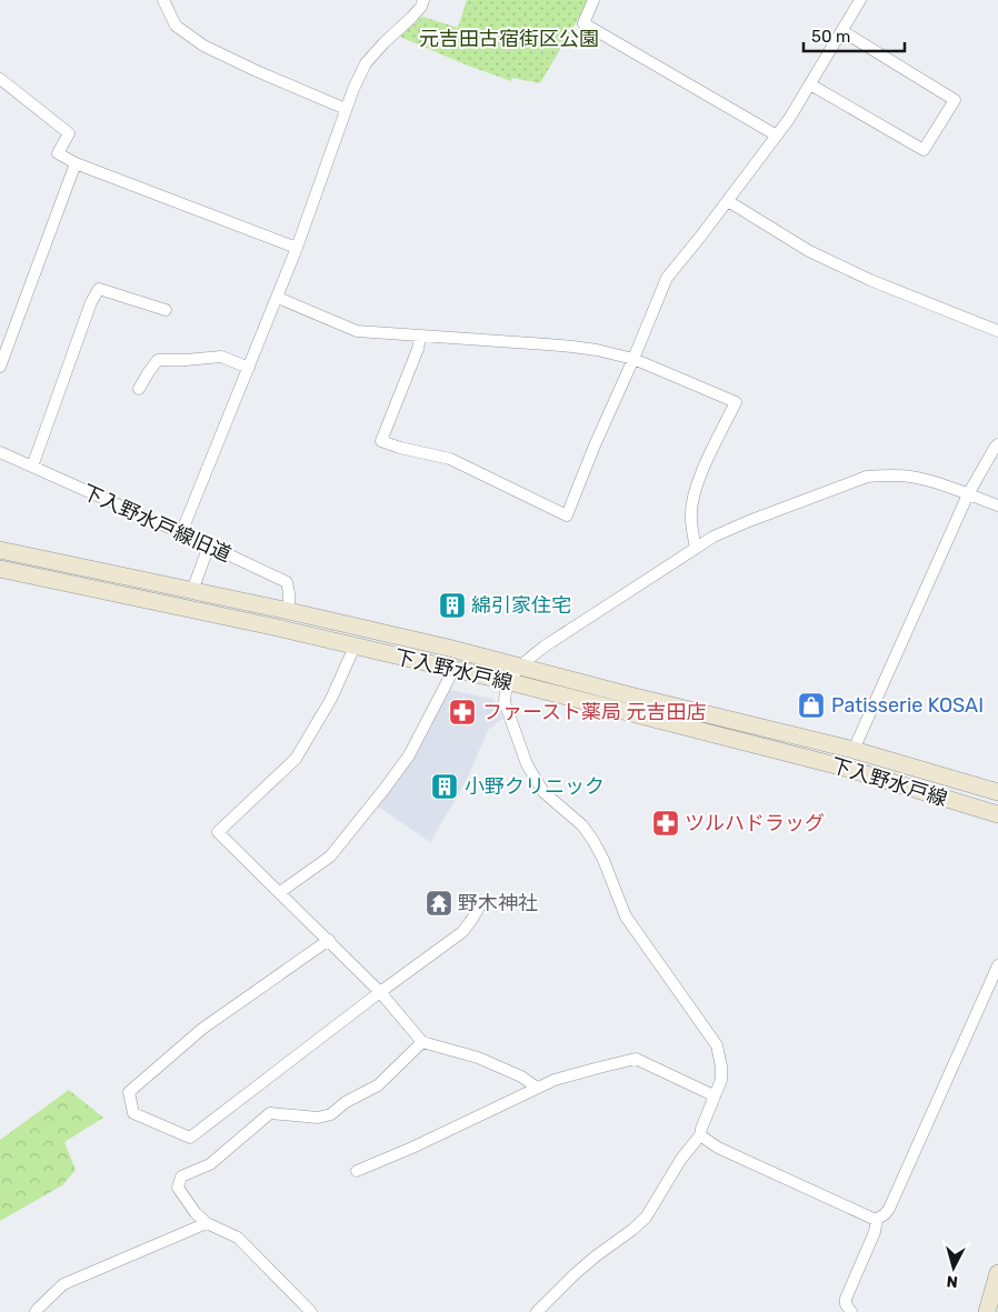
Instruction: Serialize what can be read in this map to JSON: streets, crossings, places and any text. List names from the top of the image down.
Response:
{
  "streets": {
    "main road": ["下入野水戸線"],
    "street": ["下入野水戸線旧道"]
  },
  "crossings": [
    ["下入野水戸線旧道", "下入野水戸線"]
  ],
  "parks": ["元吉田古宿街区公園"],
  "places": {
    "building": ["綿引家住宅", "小野クリニック"],
    "shop": ["Patisserie KOSAI"],
    "pharmacy": ["ファースト薬局 元吉田店", "ツルハドラッグ"],
    "temple": ["野木神社"]
  },
  "scale_bar": "50 m",
  "north": "bottom"
}
